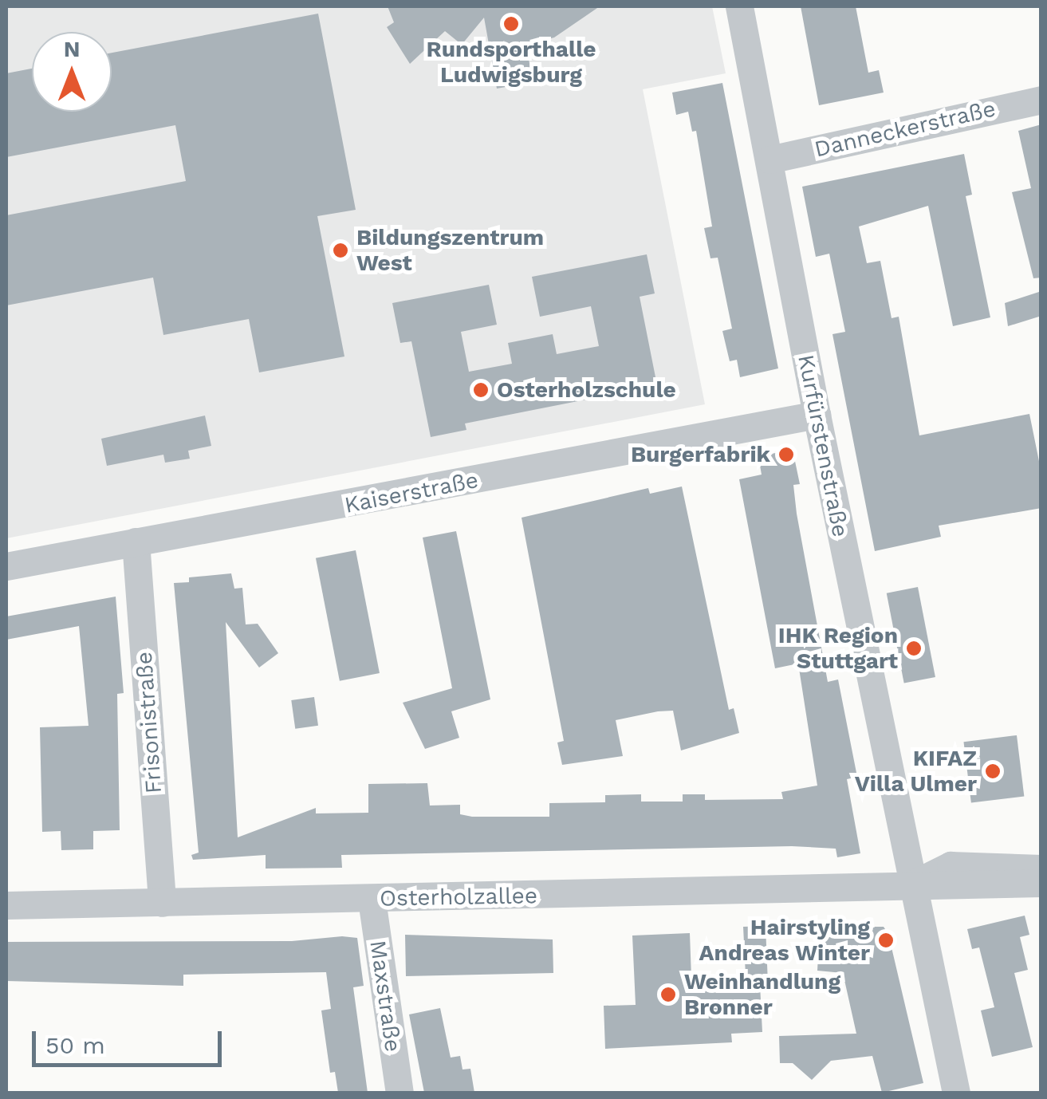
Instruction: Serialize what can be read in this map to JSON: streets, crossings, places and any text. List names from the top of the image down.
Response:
{
  "streets": {
    "street": [
      "Danneckerstraße",
      "Kurfürstenstraße",
      "Kaiserstraße",
      "Frisonistraße",
      "Osterholzallee",
      "Maxstraße"
    ]
  },
  "crossings": [
    ["Danneckerstraße", "Kurfürstenstraße"],
    ["Kurfürstenstraße", "Kaiserstraße"],
    ["Kurfürstenstraße", "Osterholzallee"],
    ["Kaiserstraße", "Frisonistraße"],
    ["Frisonistraße", "Osterholzallee"],
    ["Osterholzallee", "Maxstraße"]
  ],
  "places": [
    "Rundsporthalle Ludwigsburg",
    "Bildungszentrum West",
    "Osterholzschule",
    "Burgerfabrik",
    "IHK Region Stuttgart",
    "KIFAZ Villa Ulmer",
    "Hairstyling Andreas Winter",
    "Weinhandlung Bronner"
  ],
  "scale_bar": "50 m",
  "north": "top"
}
